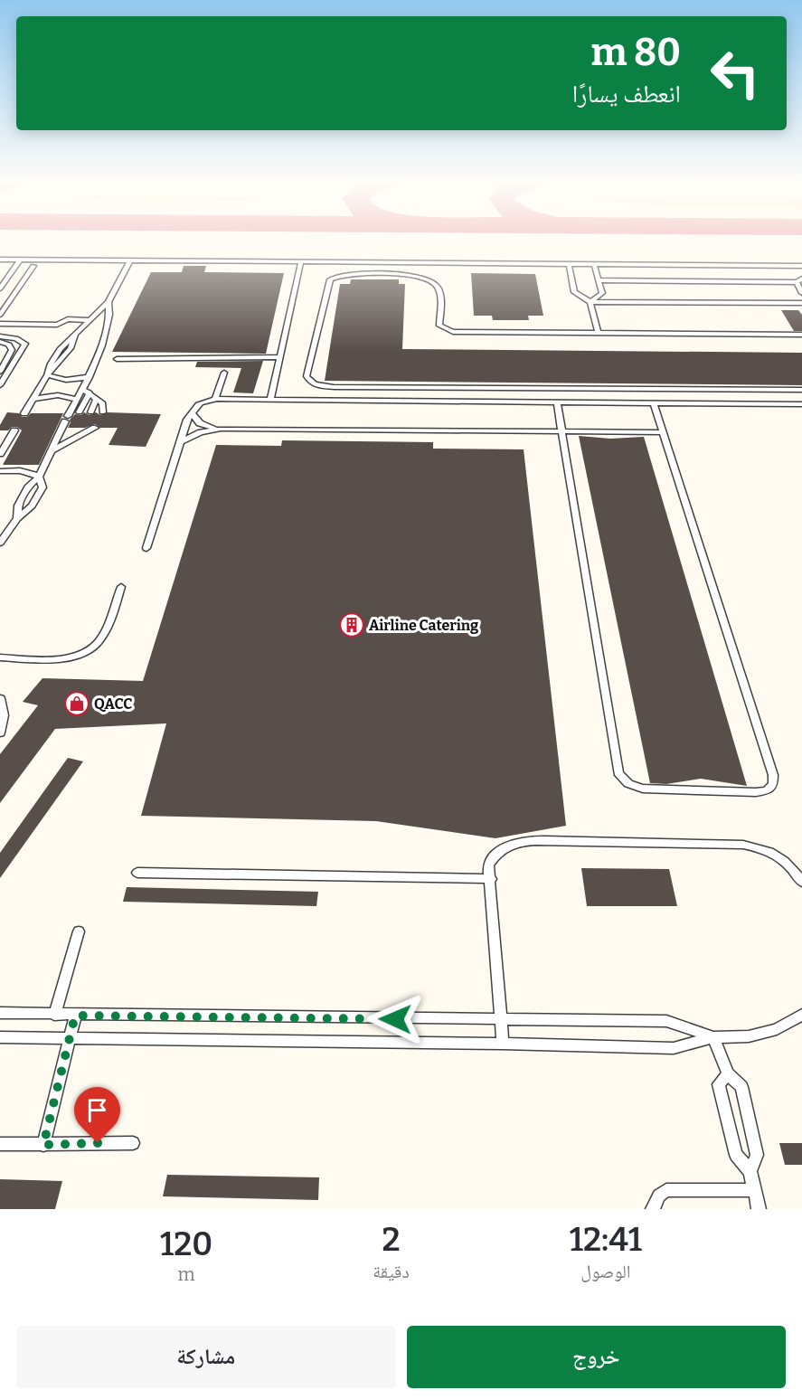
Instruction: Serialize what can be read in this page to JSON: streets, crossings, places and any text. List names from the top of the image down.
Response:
{
  "places": {
    "building": ["Airline Catering"],
    "shop": ["QACC"]
  },
  "page": {
    "turn": ["80 m", "انعطف يسارًا"],
    "eta": [
      "12:41",
      "الوصول",
      "2",
      "دقيقة",
      "120",
      "m"
    ],
    "buttons": ["خروج", "مشاركة"]
  }
}
